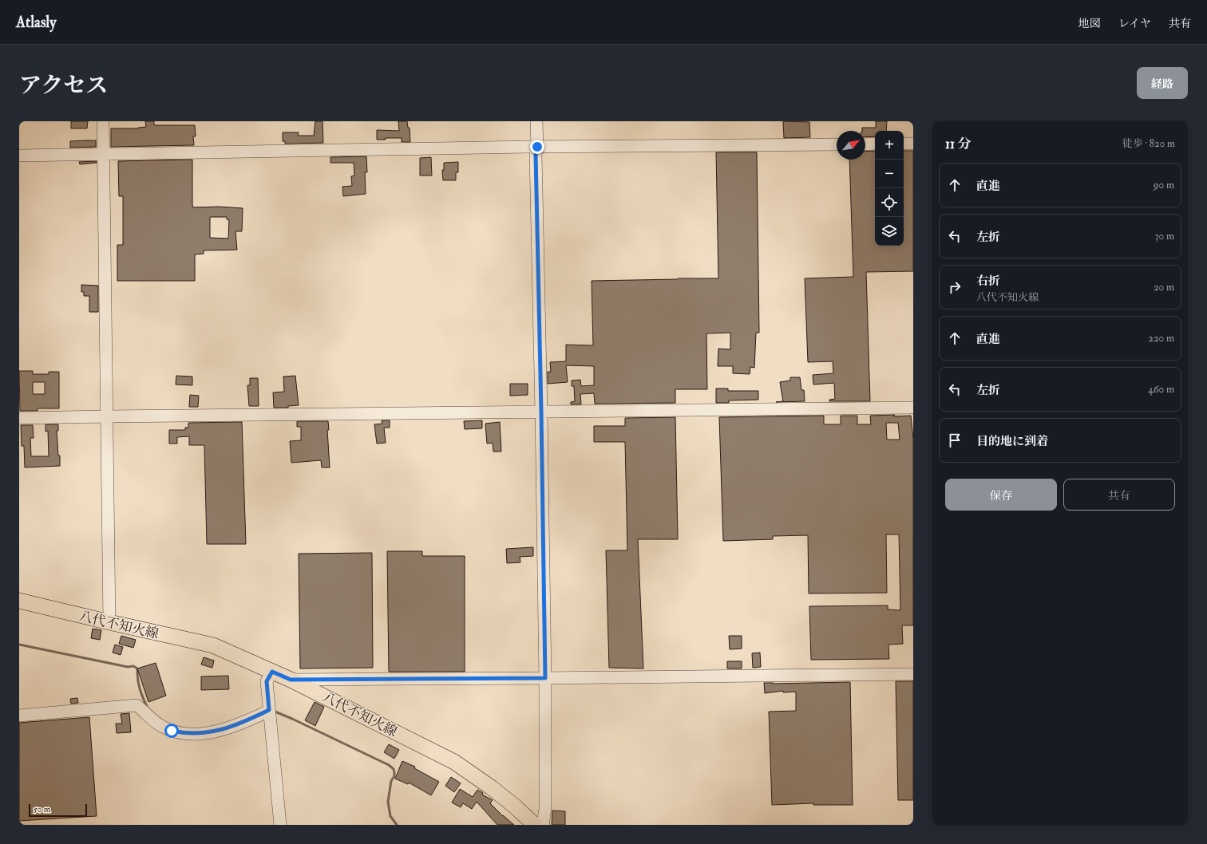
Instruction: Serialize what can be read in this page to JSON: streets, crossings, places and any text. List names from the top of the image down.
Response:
{
  "streets": {
    "main road": ["八代不知火線"]
  },
  "scale_bar": "50 m",
  "north": "top right",
  "page": {
    "header": "Atlasly",
    "nav": ["地図", "レイヤ", "共有"],
    "title": "アクセス",
    "buttons": [
      "経路",
      ["保存", "共有"]
    ],
    "heading": ["11 分", "徒歩 · 820 m"],
    "map_buttons": ["+", "−"],
    "list": [
      ["直進", "90 m"],
      ["左折", "30 m"],
      ["右折", "八代不知火線", "20 m"],
      ["直進", "220 m"],
      ["左折", "460 m"],
      "目的地に到着"
    ],
    "scale": "50 m"
  }
}
